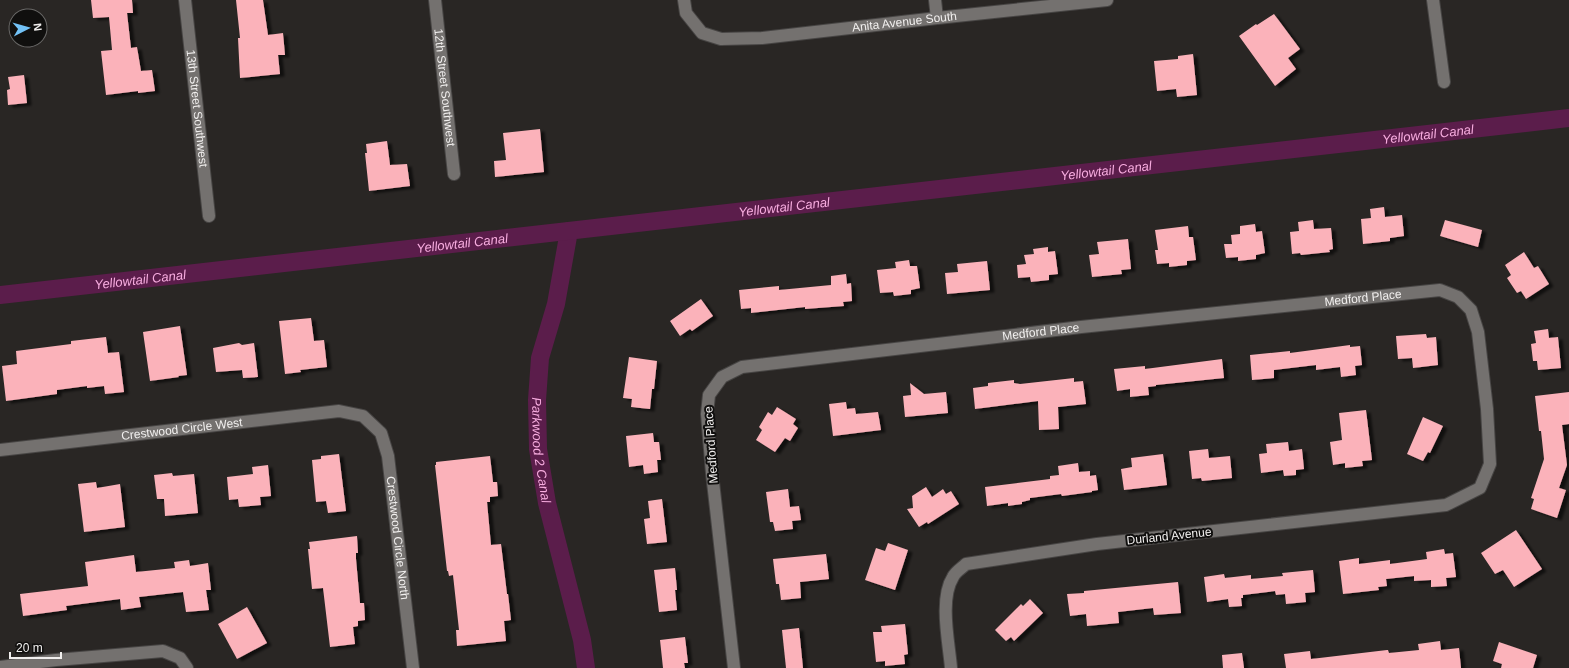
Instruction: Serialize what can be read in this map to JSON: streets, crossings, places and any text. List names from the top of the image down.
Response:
{
  "streets": {
    "street": [
      "Anita Avenue South",
      "12th Street Southwest",
      "13th Street Southwest",
      "Medford Place",
      "Crestwood Circle West",
      "Durland Avenue",
      "Crestwood Circle North"
    ]
  },
  "crossings": [
    ["Medford Place", "Durland Avenue"],
    ["Crestwood Circle West", "Crestwood Circle North"]
  ],
  "water": ["Yellowtail Canal", "Parkwood 2 Canal"],
  "scale_bar": "20 m",
  "north": "right"
}
